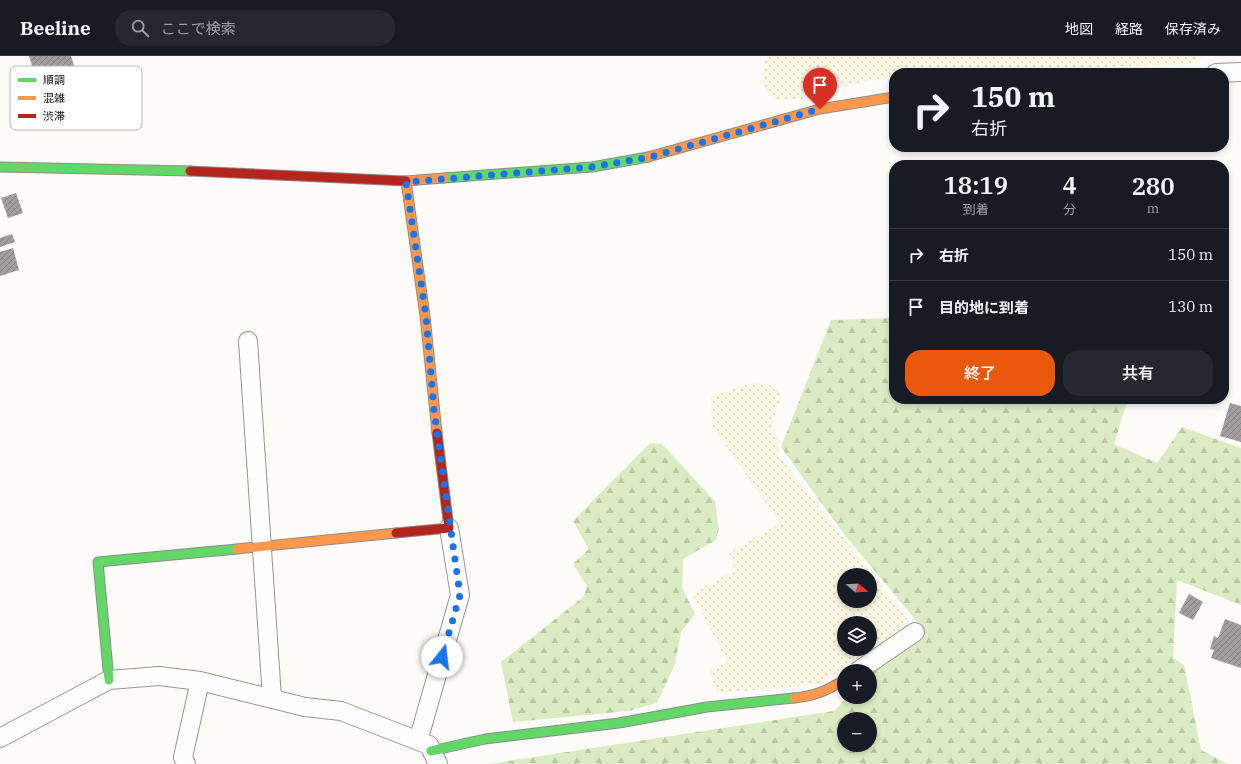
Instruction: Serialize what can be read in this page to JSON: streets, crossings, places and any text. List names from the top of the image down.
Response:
{
  "legend": ["順調", "混雑", "渋滞"],
  "north": "right",
  "page": {
    "header": "Beeline",
    "search": "ここで検索",
    "nav": ["地図", "経路", "保存済み"],
    "turn": ["150 m", "右折"],
    "eta": [
      "18:19",
      "到着",
      "4",
      "分",
      "280",
      "m"
    ],
    "list": [
      {
        "name": "右折",
        "value": "150 m"
      },
      {
        "name": "目的地に到着",
        "value": "130 m"
      }
    ],
    "buttons": ["終了", "共有"],
    "map_buttons": ["+", "−"]
  }
}
